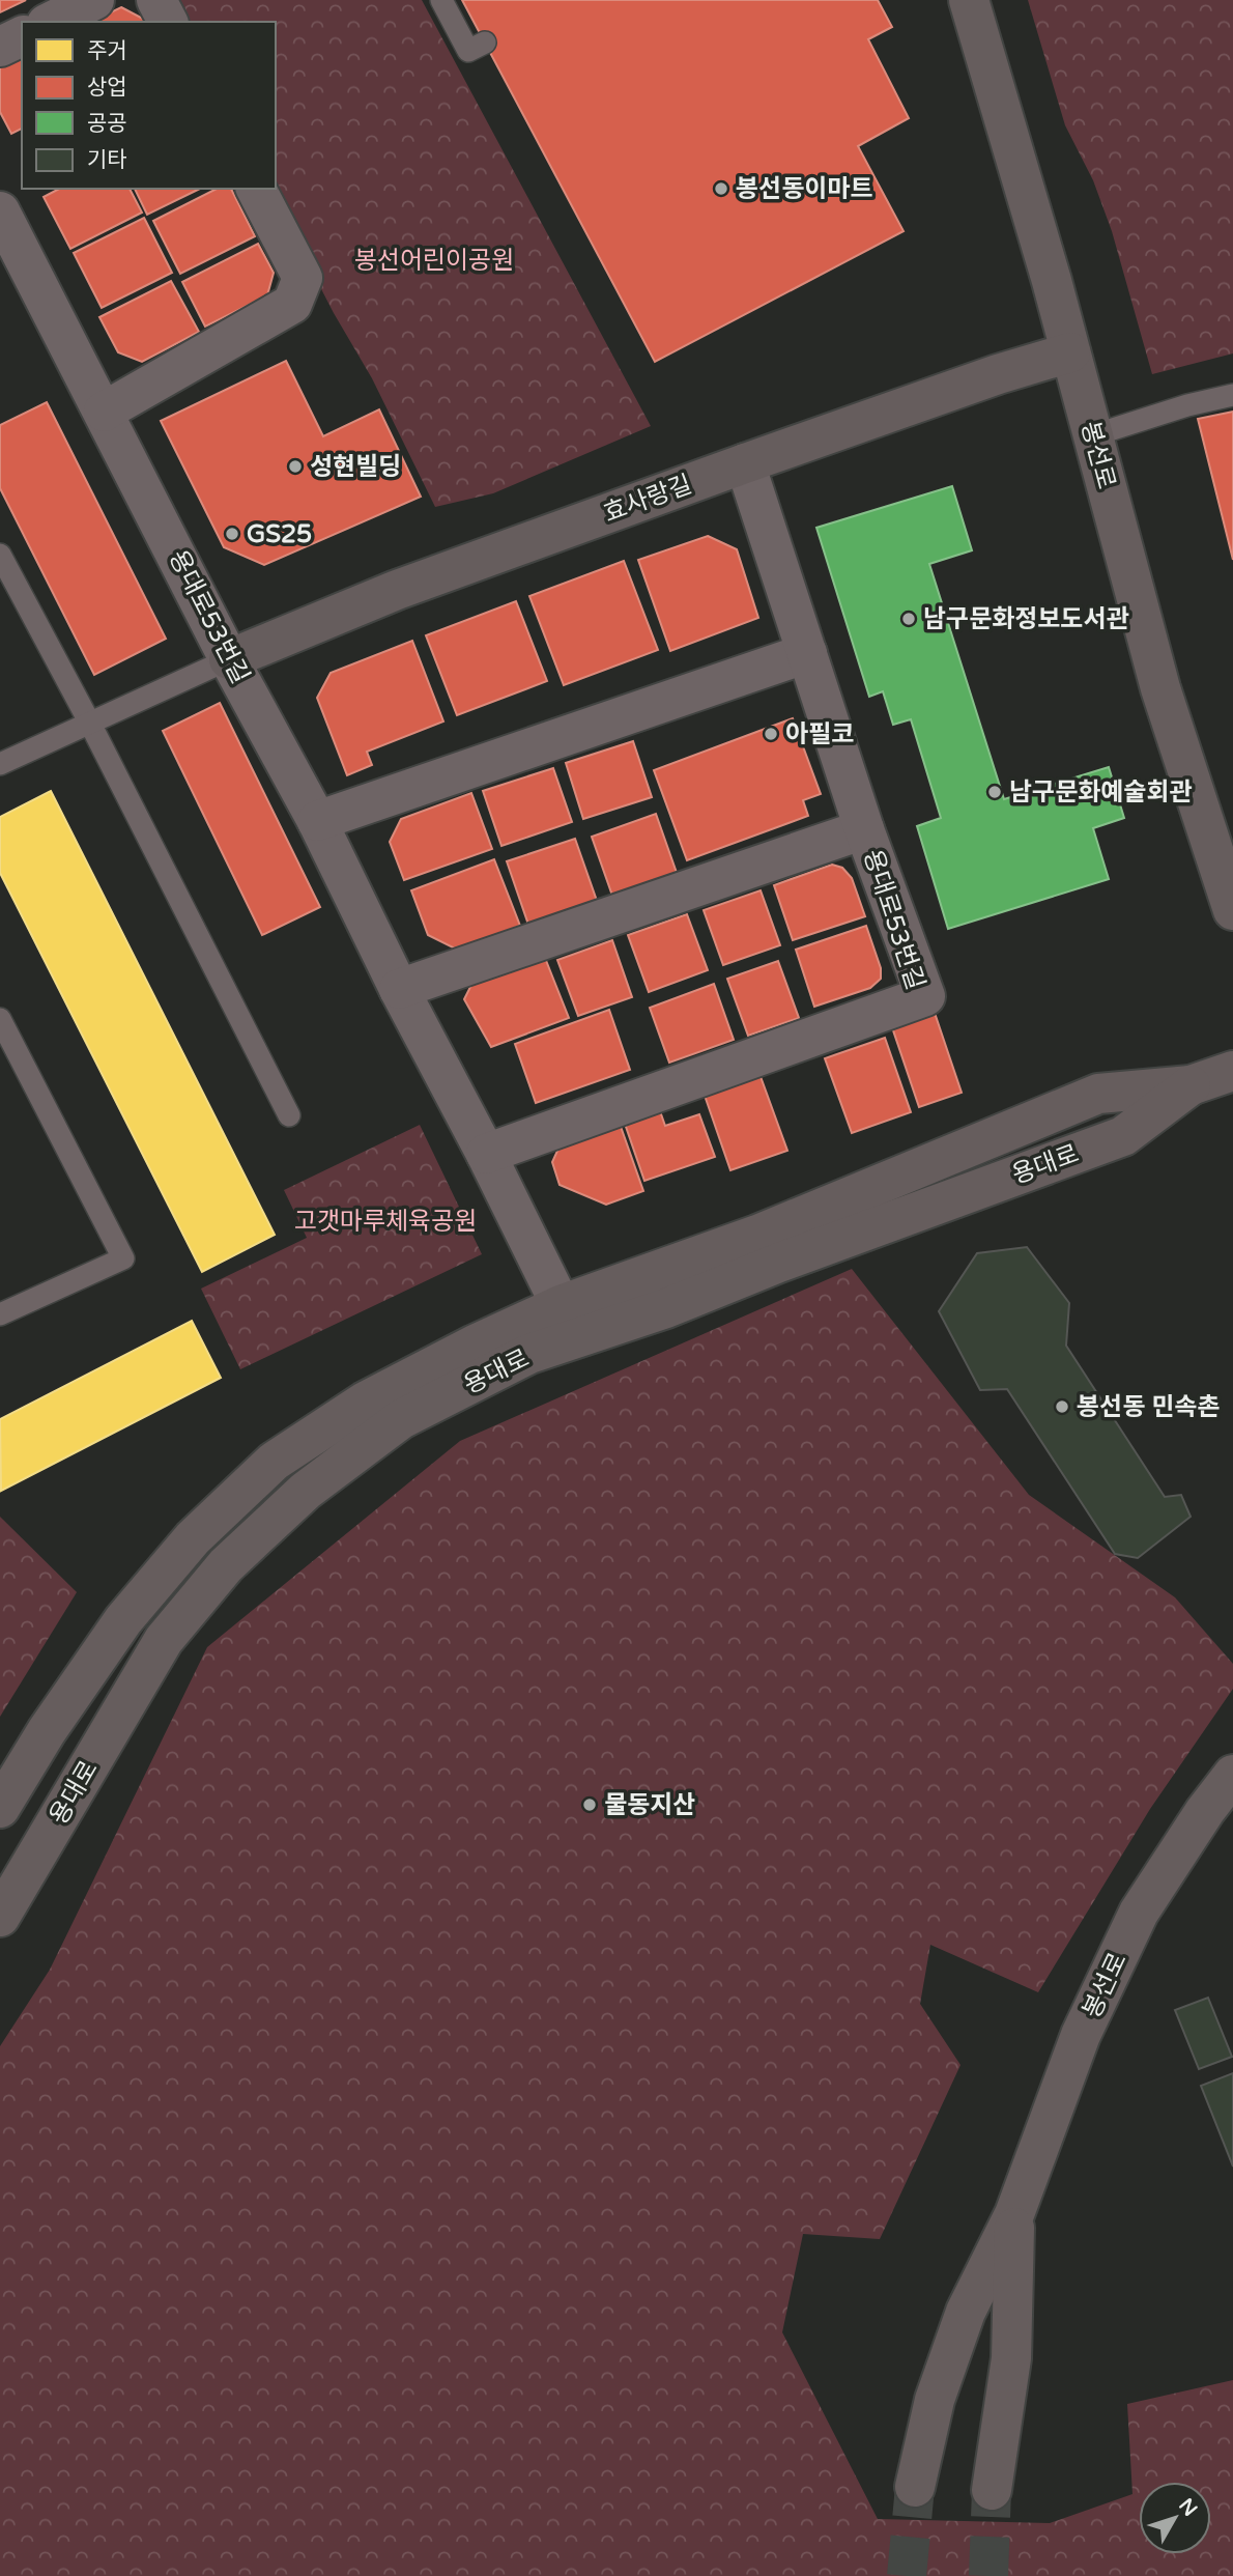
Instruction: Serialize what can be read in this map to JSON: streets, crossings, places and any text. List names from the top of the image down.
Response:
{
  "streets": {
    "street": [
      "봉선로",
      "효사랑길",
      "용대로53번길",
      "용대로"
    ]
  },
  "crossings": [
    ["봉선로", "효사랑길"],
    ["효사랑길", "용대로53번길"],
    ["용대로53번길", "용대로"]
  ],
  "parks": ["봉선어린이공원", "고갯마루체육공원"],
  "places": [
    "봉선동이마트",
    "성현빌딩",
    "GS25",
    "남구문화정보도서관",
    "아필코",
    "남구문화예술회관",
    "봉선동 민속촌",
    "물동지산"
  ],
  "legend": [
    "주거",
    "상업",
    "공공",
    "기타"
  ],
  "north": "top right"
}
